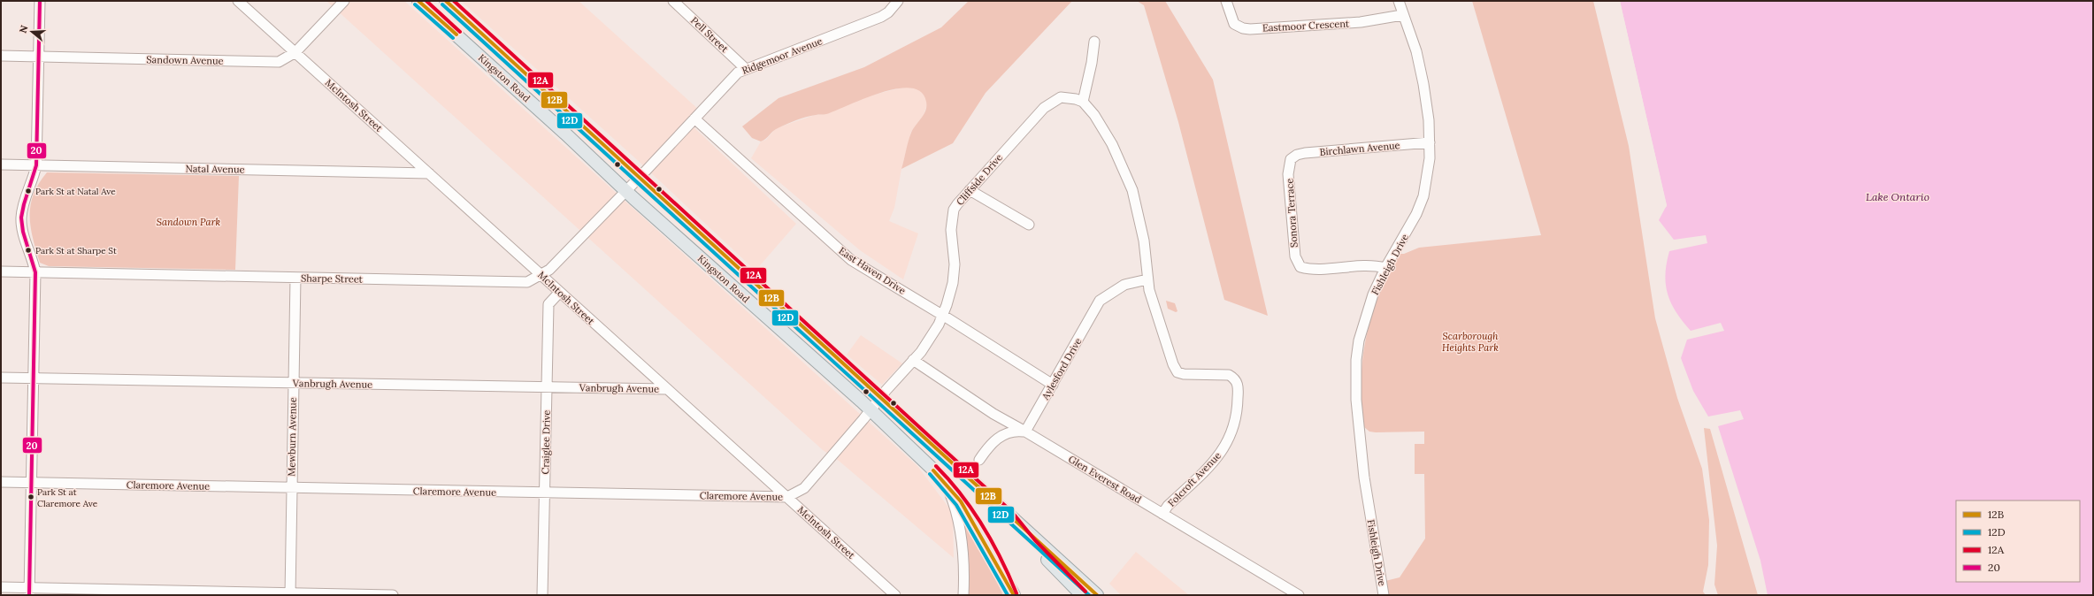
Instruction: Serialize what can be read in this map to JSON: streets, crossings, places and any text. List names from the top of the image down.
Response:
{
  "streets": {
    "main road": ["Kingston Road"],
    "street": [
      "Eastmoor Crescent",
      "Pell Street",
      "Ridgemoor Avenue",
      "Sandown Avenue",
      "McIntosh Street",
      "Birchlawn Avenue",
      "Natal Avenue",
      "Cliffside Drive",
      "Sonora Terrace",
      "Fishleigh Drive",
      "East Haven Drive",
      "Sharpe Street",
      "Aylesford Drive",
      "Vanbrugh Avenue",
      "Mewburn Avenue",
      "Craiglee Drive",
      "Glen Everest Road",
      "Folcroft Avenue",
      "Claremore Avenue"
    ]
  },
  "crossings": [
    ["Eastmoor Crescent", "Fishleigh Drive"],
    ["Pell Street", "Ridgemoor Avenue"],
    ["Ridgemoor Avenue", "Kingston Road"],
    ["Ridgemoor Avenue", "East Haven Drive"],
    ["Ridgemoor Avenue", "Sharpe Street"],
    ["Sandown Avenue", "McIntosh Street"],
    ["Kingston Road", "Cliffside Drive"],
    ["Kingston Road", "Sharpe Street"],
    ["Kingston Road", "Claremore Avenue"],
    ["McIntosh Street", "Natal Avenue"],
    ["McIntosh Street", "Sharpe Street"],
    ["McIntosh Street", "Vanbrugh Avenue"],
    ["McIntosh Street", "Craiglee Drive"],
    ["McIntosh Street", "Claremore Avenue"],
    ["Birchlawn Avenue", "Sonora Terrace"],
    ["Birchlawn Avenue", "Fishleigh Drive"],
    ["Cliffside Drive", "East Haven Drive"],
    ["Cliffside Drive", "Glen Everest Road"],
    ["Cliffside Drive", "Claremore Avenue"],
    ["Sonora Terrace", "Fishleigh Drive"],
    ["East Haven Drive", "Aylesford Drive"],
    ["Sharpe Street", "Mewburn Avenue"],
    ["Aylesford Drive", "Glen Everest Road"],
    ["Aylesford Drive", "Folcroft Avenue"],
    ["Vanbrugh Avenue", "Mewburn Avenue"],
    ["Vanbrugh Avenue", "Craiglee Drive"],
    ["Mewburn Avenue", "Claremore Avenue"],
    ["Craiglee Drive", "Claremore Avenue"],
    ["Glen Everest Road", "Folcroft Avenue"]
  ],
  "water": ["Lake Ontario"],
  "parks": ["Sandown Park", "Scarborough Heights Park"],
  "places": ["Park St at Natal Ave", "Park St at Sharpe St", "Park St at Claremore Ave"],
  "lines": [
    "transit line 12B",
    "transit line 12A",
    "transit line 20",
    "transit line 12D"
  ],
  "legend": [
    "12B",
    "12D",
    "12A",
    "20"
  ],
  "north": "left"
}
